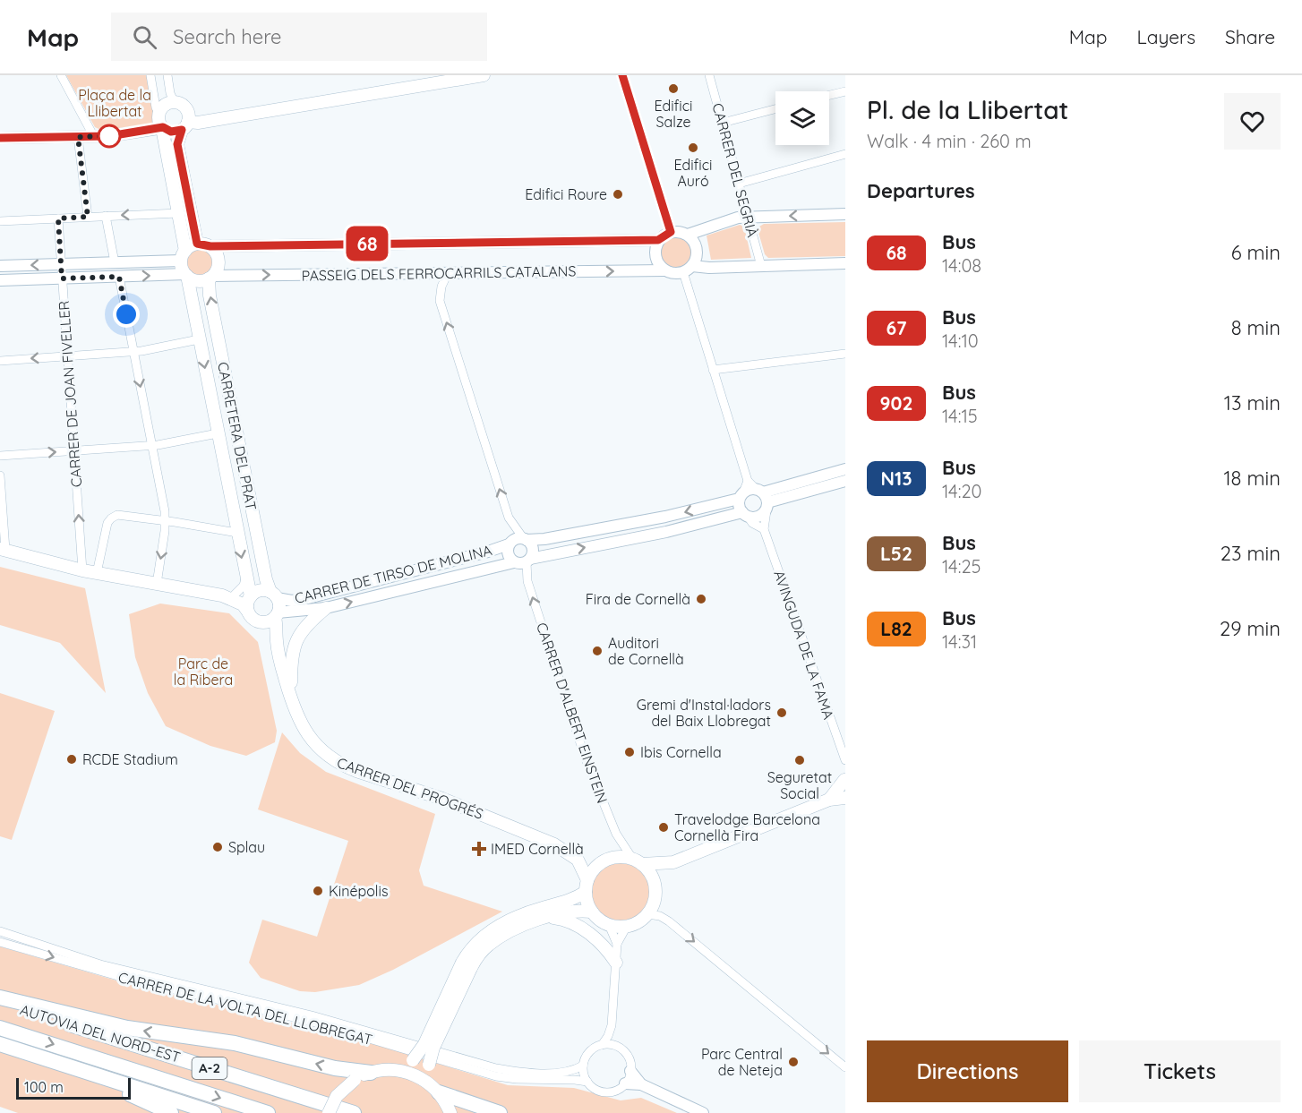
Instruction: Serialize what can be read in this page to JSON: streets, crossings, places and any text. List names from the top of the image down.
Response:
{
  "streets": {
    "highway": ["AUTOVIA DEL NORD-EST", "A-2"],
    "main road": ["CARRETERA DEL PRAT", "CARRER DEL PROGRÉS"],
    "street": [
      "CARRER DEL SEGRIÀ",
      "PASSEIG DELS FERROCARRILS CATALANS",
      "CARRER DE JOAN FIVELLER",
      "CARRER DE TIRSO DE MOLINA",
      "AVINGUDA DE LA FAMA",
      "CARRER D'ALBERT EINSTEIN",
      "CARRER DE LA VOLTA DEL LLOBREGAT"
    ]
  },
  "crossings": [
    ["PASSEIG DELS FERROCARRILS CATALANS", "CARRETERA DEL PRAT"],
    ["CARRETERA DEL PRAT", "CARRER DE TIRSO DE MOLINA"],
    ["CARRETERA DEL PRAT", "CARRER DEL PROGRÉS"],
    ["CARRER DE TIRSO DE MOLINA", "CARRER D'ALBERT EINSTEIN"],
    ["CARRER DE TIRSO DE MOLINA", "CARRER DEL PROGRÉS"]
  ],
  "one_way": ["CARRER D'ALBERT EINSTEIN"],
  "parks": ["Plaça de la Llibertat", "Parc de la Ribera"],
  "places": {
    "other": [
      "Edifici Salze",
      "Edifici Auró",
      "Edifici Roure",
      "Fira de Cornellà",
      "Auditori de Cornellà",
      "Gremi d'Instal·ladors del Baix Llobregat",
      "Ibis Cornella",
      "RCDE Stadium",
      "Seguretat Social",
      "Travelodge Barcelona Cornellà Fira",
      "Splau",
      "Kinépolis",
      "Parc Central de Neteja"
    ],
    "health": ["IMED Cornellà"]
  },
  "lines": ["bus line 68"],
  "scale_bar": "100 m",
  "page": {
    "header": "Map",
    "search": "Search here",
    "nav": ["Map", "Layers", "Share"],
    "on_map": "68",
    "heading": [
      ["Pl. de la Llibertat", "Walk · 4 min · 260 m"],
      "Departures"
    ],
    "list": [
      {
        "mark": "68",
        "name": "Bus",
        "note": "14:08",
        "value": "6 min"
      },
      {
        "mark": "67",
        "name": "Bus",
        "note": "14:10",
        "value": "8 min"
      },
      {
        "mark": "902",
        "name": "Bus",
        "note": "14:15",
        "value": "13 min"
      },
      {
        "mark": "N13",
        "name": "Bus",
        "note": "14:20",
        "value": "18 min"
      },
      {
        "mark": "L52",
        "name": "Bus",
        "note": "14:25",
        "value": "23 min"
      },
      {
        "mark": "L82",
        "name": "Bus",
        "note": "14:31",
        "value": "29 min"
      }
    ],
    "buttons": ["Directions", "Tickets"],
    "scale": "100 m"
  }
}
